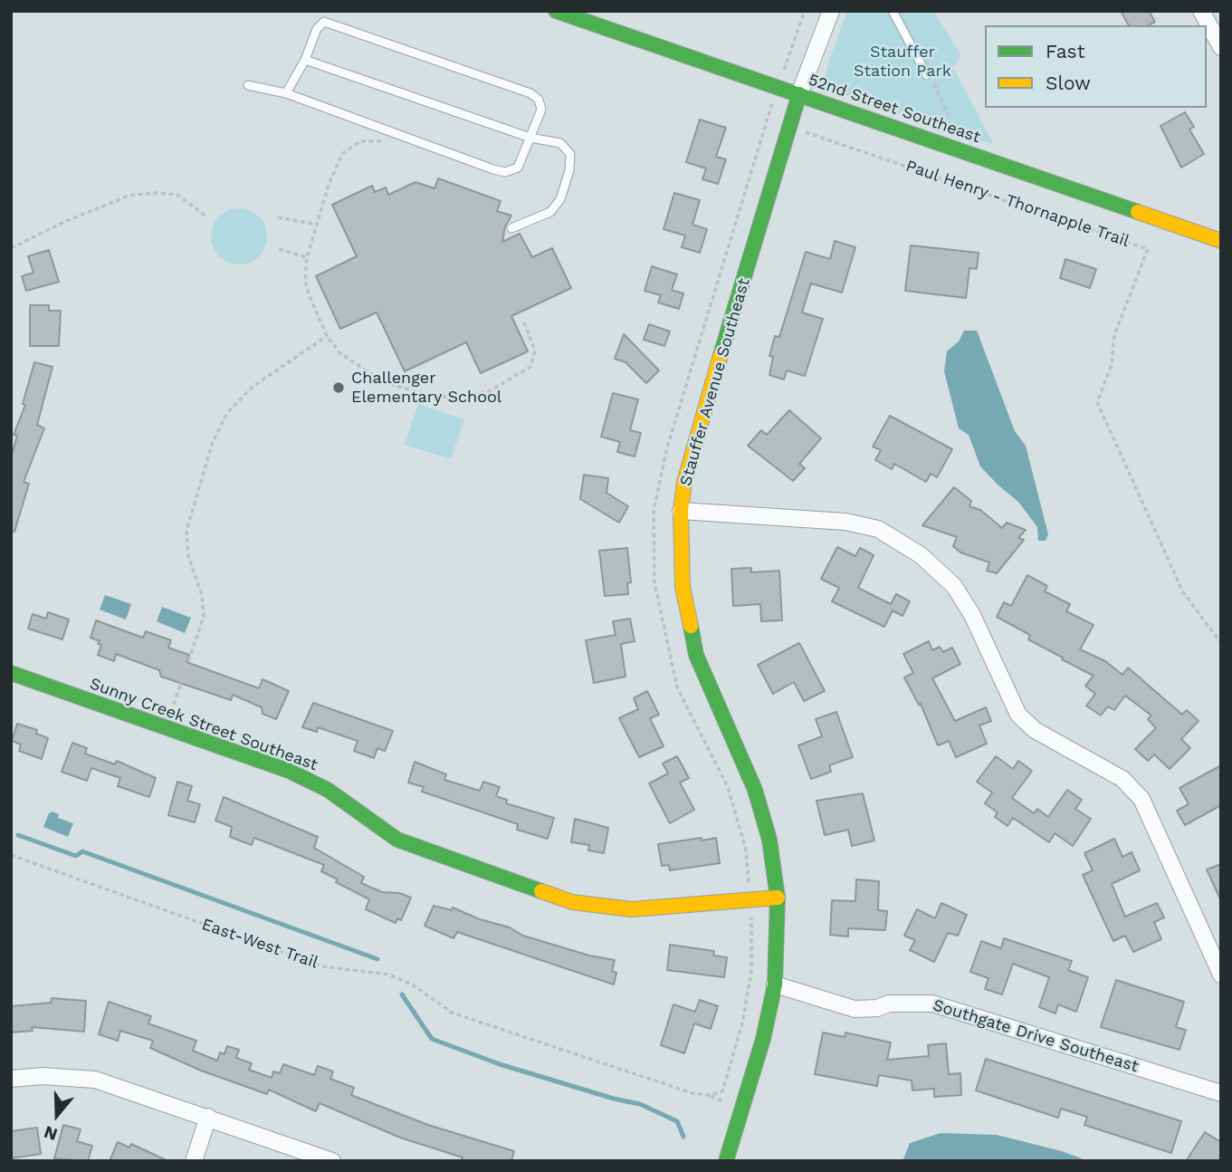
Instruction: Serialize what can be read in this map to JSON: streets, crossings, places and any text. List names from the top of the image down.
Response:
{
  "streets": {
    "street": [
      "52nd Street Southeast",
      "Stauffer Avenue Southeast",
      "Sunny Creek Street Southeast",
      "Southgate Drive Southeast"
    ],
    "path": ["Paul Henry - Thornapple Trail", "East-West Trail"]
  },
  "crossings": [
    ["52nd Street Southeast", "Stauffer Avenue Southeast"],
    ["Paul Henry - Thornapple Trail", "Stauffer Avenue Southeast"],
    ["Stauffer Avenue Southeast", "Sunny Creek Street Southeast"],
    ["Stauffer Avenue Southeast", "Southgate Drive Southeast"],
    ["Sunny Creek Street Southeast", "East-West Trail"]
  ],
  "parks": ["Stauffer Station Park"],
  "places": ["Challenger Elementary School"],
  "legend": ["Fast", "Slow"],
  "north": "bottom"
}
